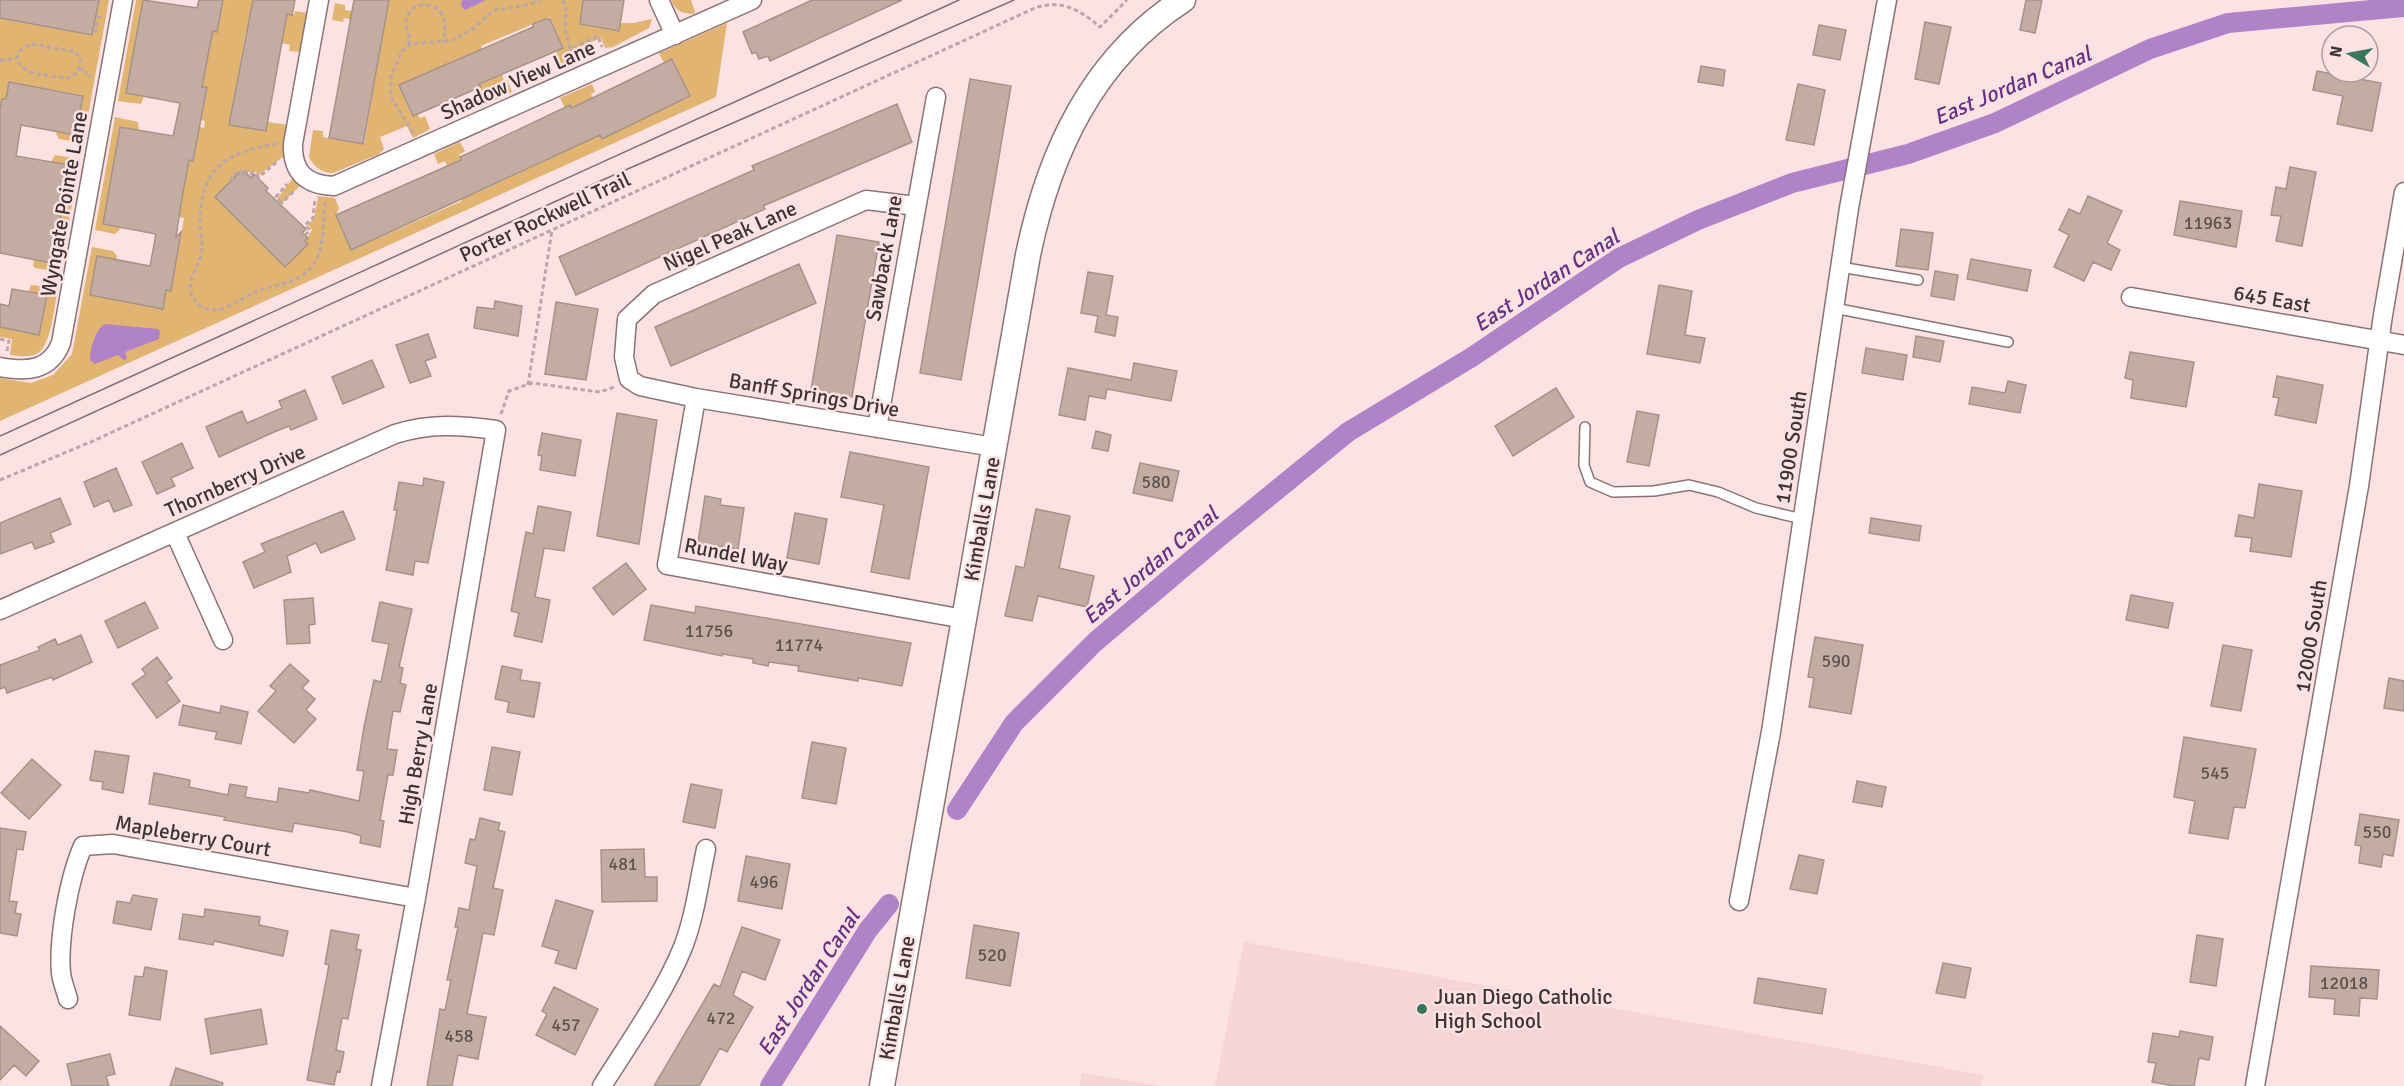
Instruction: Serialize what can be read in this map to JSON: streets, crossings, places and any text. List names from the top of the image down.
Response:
{
  "streets": {
    "street": [
      "Shadow View Lane",
      "Wyngate Pointe Lane",
      "Nigel Peak Lane",
      "Sawback Lane",
      "645 East",
      "Banff Springs Drive",
      "11900 South",
      "Thornberry Drive",
      "Kimballs Lane",
      "Rundel Way",
      "12000 South",
      "High Berry Lane",
      "Mapleberry Court"
    ],
    "path": ["Porter Rockwell Trail"]
  },
  "crossings": [
    ["Nigel Peak Lane", "Sawback Lane"],
    ["Nigel Peak Lane", "Banff Springs Drive"],
    ["Sawback Lane", "Banff Springs Drive"],
    ["645 East", "12000 South"],
    ["Banff Springs Drive", "Kimballs Lane"],
    ["Banff Springs Drive", "Rundel Way"],
    ["Thornberry Drive", "High Berry Lane"],
    ["Kimballs Lane", "Rundel Way"],
    ["High Berry Lane", "Mapleberry Court"]
  ],
  "water": ["East Jordan Canal"],
  "places": ["Juan Diego Catholic High School"],
  "house_numbers": [
    "11963",
    "580",
    "11756",
    "11774",
    "590",
    "545",
    "550",
    "481",
    "496",
    "520",
    "12018",
    "472",
    "457",
    "458"
  ],
  "north": "left"
}
